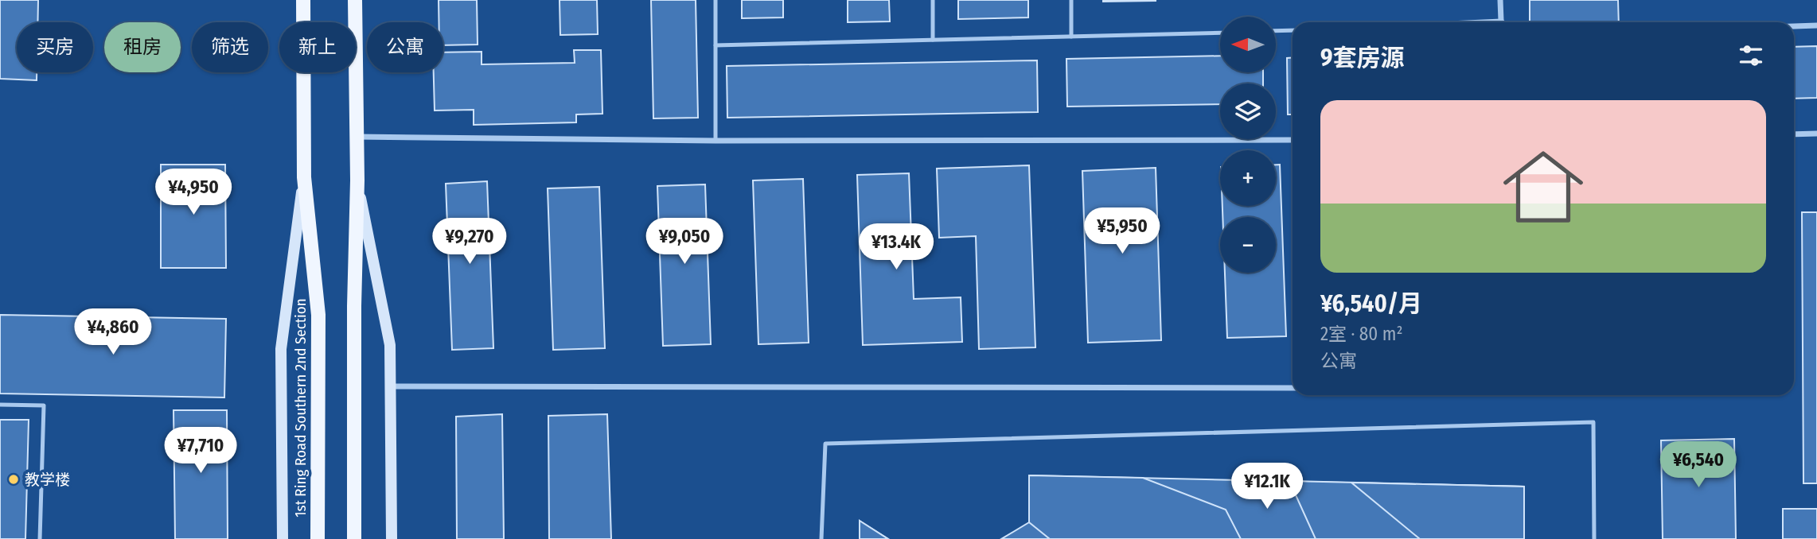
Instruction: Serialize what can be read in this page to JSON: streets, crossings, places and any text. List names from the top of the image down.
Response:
{
  "streets": {
    "main road": ["1st Ring Road Southern 2nd Section"]
  },
  "places": ["教学楼"],
  "north": "left",
  "page": {
    "map_buttons": ["+", "−"],
    "chip": [
      "买房",
      "租房",
      "筛选",
      "新上",
      "公寓"
    ],
    "heading": "9套房源",
    "list": [
      {
        "name": "¥6,540/月",
        "note": "2室 · 80 m² · 公寓"
      }
    ],
    "price": [
      "¥4,950",
      "¥5,950",
      "¥9,270",
      "¥9,050",
      "¥13.4K",
      "¥4,860",
      "¥7,710",
      "¥6,540",
      "¥12.1K"
    ]
  }
}
